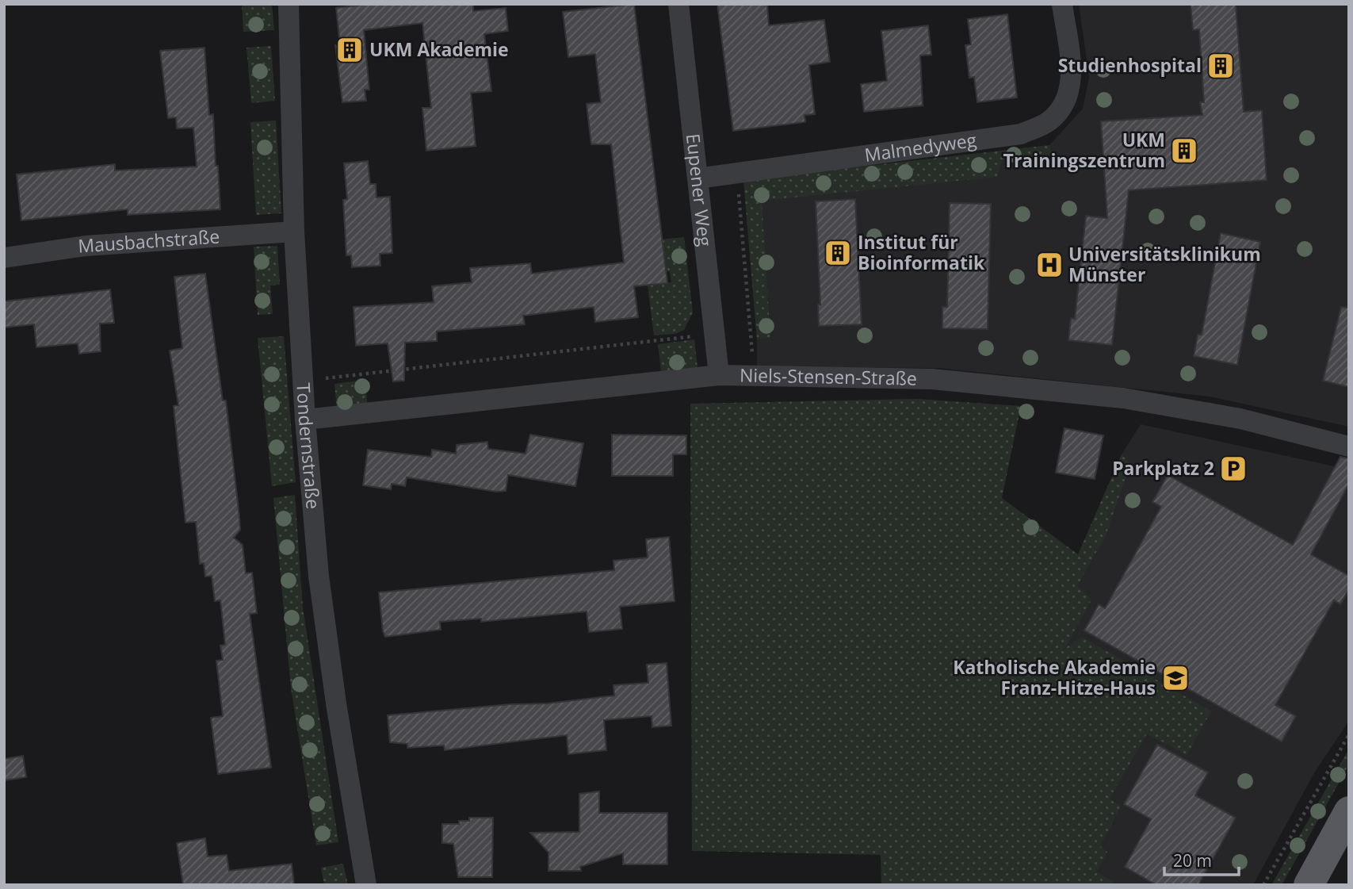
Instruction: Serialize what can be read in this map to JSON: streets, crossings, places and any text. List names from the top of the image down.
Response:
{
  "streets": {
    "street": [
      "Malmedyweg",
      "Eupener Weg",
      "Mausbachstraße",
      "Niels-Stensen-Straße",
      "Tondernstraße"
    ]
  },
  "crossings": [
    ["Malmedyweg", "Eupener Weg"],
    ["Eupener Weg", "Niels-Stensen-Straße"],
    ["Mausbachstraße", "Tondernstraße"],
    ["Niels-Stensen-Straße", "Tondernstraße"]
  ],
  "places": {
    "building": [
      "UKM Akademie",
      "Studienhospital",
      "UKM Trainingszentrum",
      "Institut für Bioinformatik"
    ],
    "hospital": ["Universitätsklinikum Münster"],
    "parking": ["Parkplatz 2"],
    "school or university": ["Katholische Akademie Franz-Hitze-Haus"]
  },
  "scale_bar": "20 m"
}
